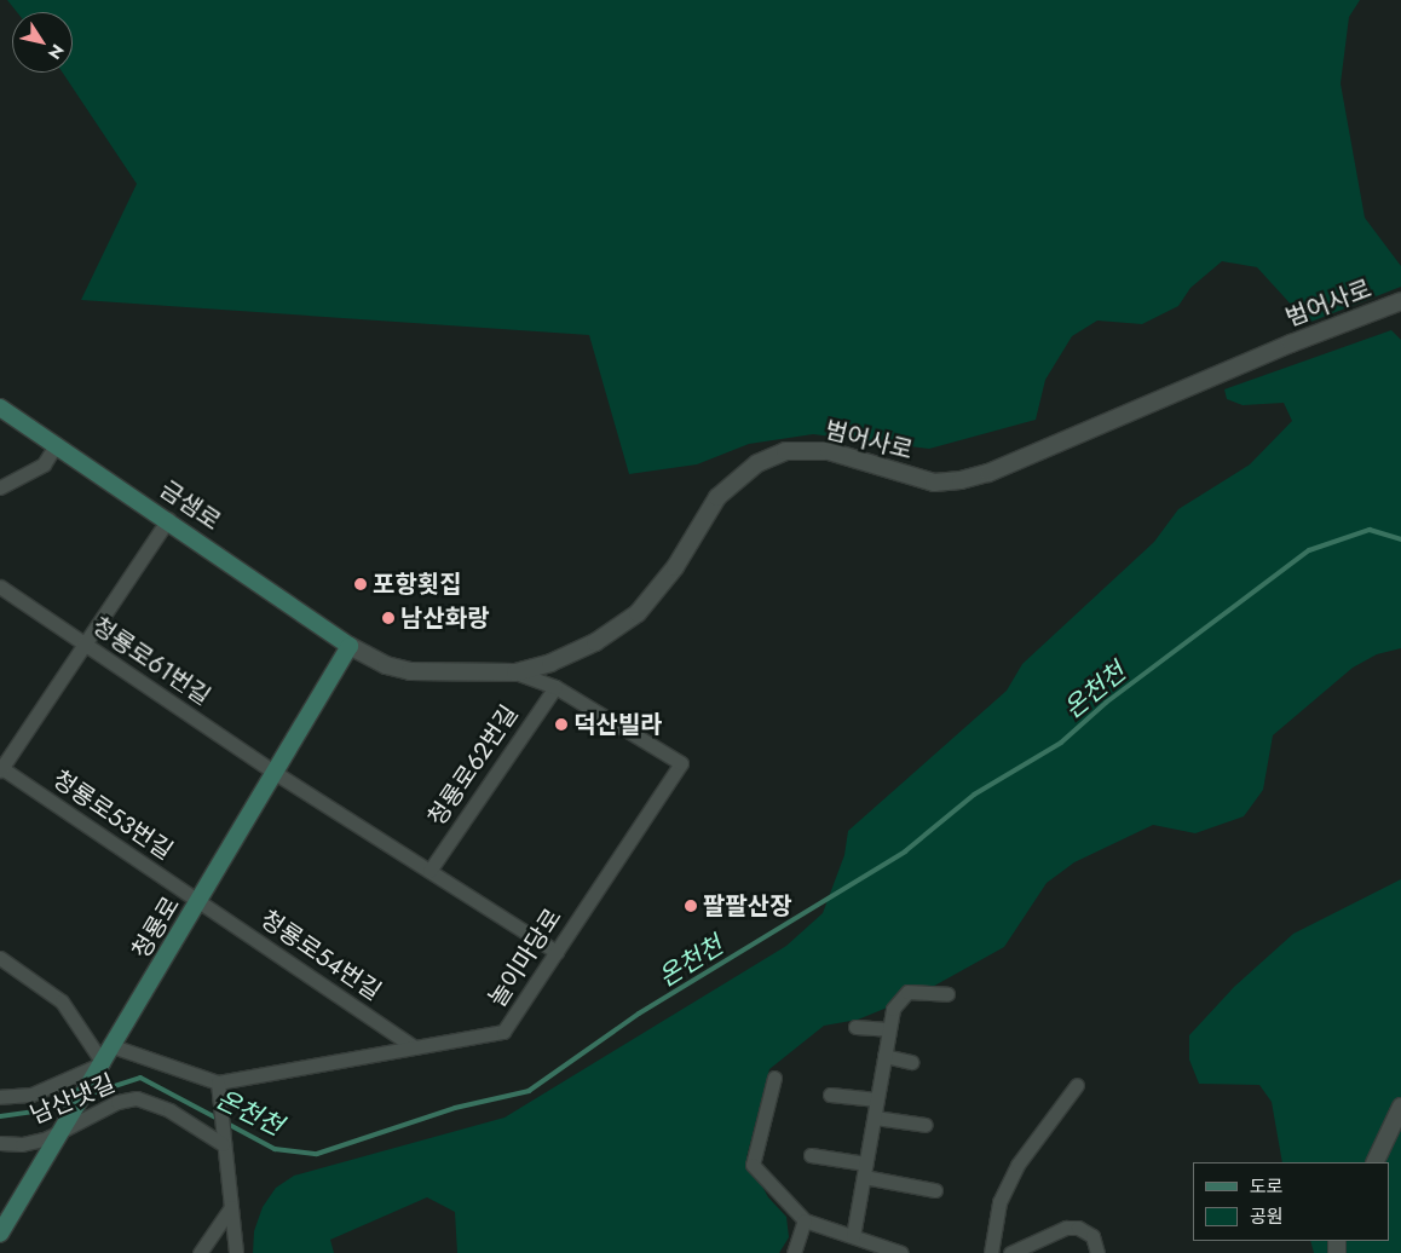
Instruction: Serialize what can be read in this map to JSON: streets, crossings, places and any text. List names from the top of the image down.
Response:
{
  "streets": {
    "main road": ["금샘로", "청룡로"],
    "street": [
      "범어사로",
      "청룡로61번길",
      "청룡로62번길",
      "청룡로53번길",
      "청룡로54번길",
      "놀이마당로",
      "남산냇길"
    ]
  },
  "crossings": [
    ["범어사로", "금샘로"],
    ["범어사로", "청룡로"],
    ["범어사로", "놀이마당로"],
    ["금샘로", "청룡로"],
    ["청룡로61번길", "청룡로"],
    ["청룡로62번길", "놀이마당로"],
    ["청룡로53번길", "청룡로"],
    ["청룡로53번길", "청룡로54번길"],
    ["청룡로", "청룡로54번길"],
    ["청룡로", "놀이마당로"],
    ["청룡로", "남산냇길"],
    ["청룡로54번길", "놀이마당로"]
  ],
  "water": ["온천천"],
  "places": [
    "포항횟집",
    "남산화랑",
    "덕산빌라",
    "팔팔산장"
  ],
  "legend": ["도로", "공원"],
  "north": "bottom right"
}
